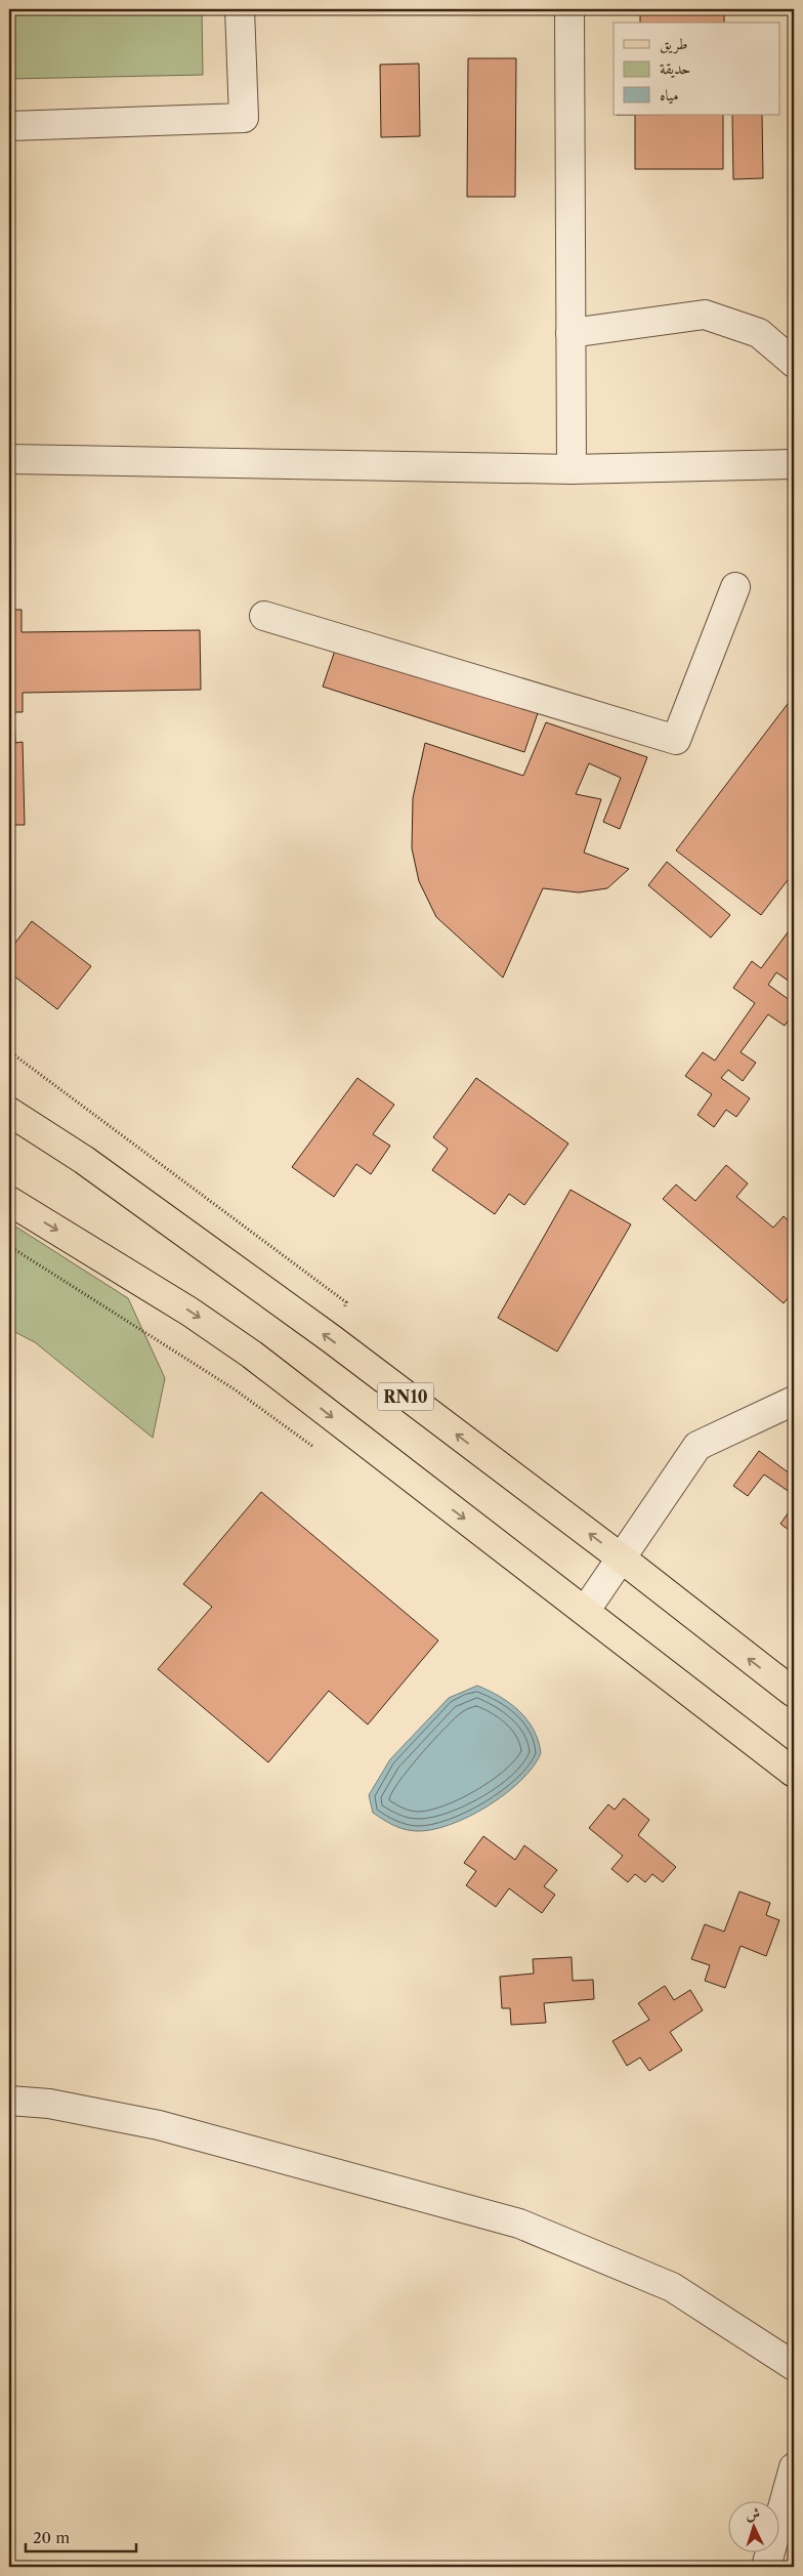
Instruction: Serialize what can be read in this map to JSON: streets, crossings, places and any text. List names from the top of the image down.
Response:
{
  "streets": {
    "main road": ["RN10"]
  },
  "legend": ["طريق", "حديقة", "مياه"],
  "scale_bar": "20 m",
  "north": "top"
}
